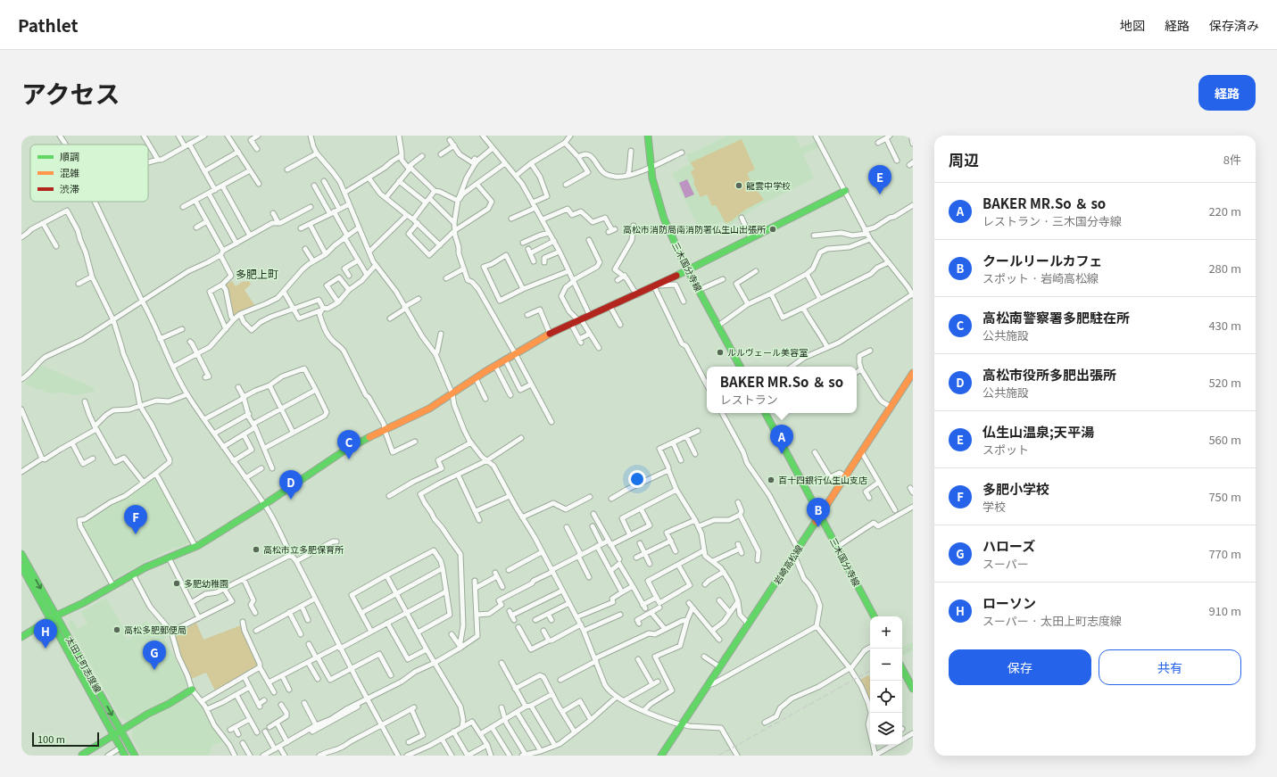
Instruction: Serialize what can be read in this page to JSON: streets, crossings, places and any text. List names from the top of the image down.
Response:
{
  "streets": {
    "main road": ["三木国分寺線", "岩崎高松線", "太田上町志度線"]
  },
  "crossings": [
    ["三木国分寺線", "岩崎高松線"]
  ],
  "districts": ["多肥上町"],
  "places": [
    "龍雲中学校",
    "高松市消防局南消防署仏生山出張所",
    "ルルヴェール美容室",
    "百十四銀行仏生山支店",
    "高松市立多肥保育所",
    "多肥幼稚園",
    "高松多肥郵便局"
  ],
  "legend": ["順調", "混雑", "渋滞"],
  "scale_bar": "100 m",
  "page": {
    "header": "Pathlet",
    "nav": ["地図", "経路", "保存済み"],
    "title": "アクセス",
    "buttons": [
      "経路",
      ["保存", "共有"]
    ],
    "heading": ["周辺", "8件"],
    "pins": [
      "E",
      "A",
      "C",
      "D",
      "B",
      "F",
      "H",
      "G"
    ],
    "list": [
      {
        "mark": "A",
        "name": "BAKER MR.So ＆ so",
        "note": "レストラン · 三木国分寺線",
        "value": "220 m"
      },
      {
        "mark": "B",
        "name": "クールリールカフェ",
        "note": "スポット · 岩崎高松線",
        "value": "280 m"
      },
      {
        "mark": "C",
        "name": "高松南警察署多肥駐在所",
        "note": "公共施設",
        "value": "430 m"
      },
      {
        "mark": "D",
        "name": "高松市役所多肥出張所",
        "note": "公共施設",
        "value": "520 m"
      },
      {
        "mark": "E",
        "name": "仏生山温泉;天平湯",
        "note": "スポット",
        "value": "560 m"
      },
      {
        "mark": "F",
        "name": "多肥小学校",
        "note": "学校",
        "value": "750 m"
      },
      {
        "mark": "G",
        "name": "ハローズ",
        "note": "スーパー",
        "value": "770 m"
      },
      {
        "mark": "H",
        "name": "ローソン",
        "note": "スーパー · 太田上町志度線",
        "value": "910 m"
      }
    ],
    "popup": ["BAKER MR.So ＆ so", "レストラン"],
    "map_buttons": ["+", "−"],
    "scale": "100 m"
  }
}
